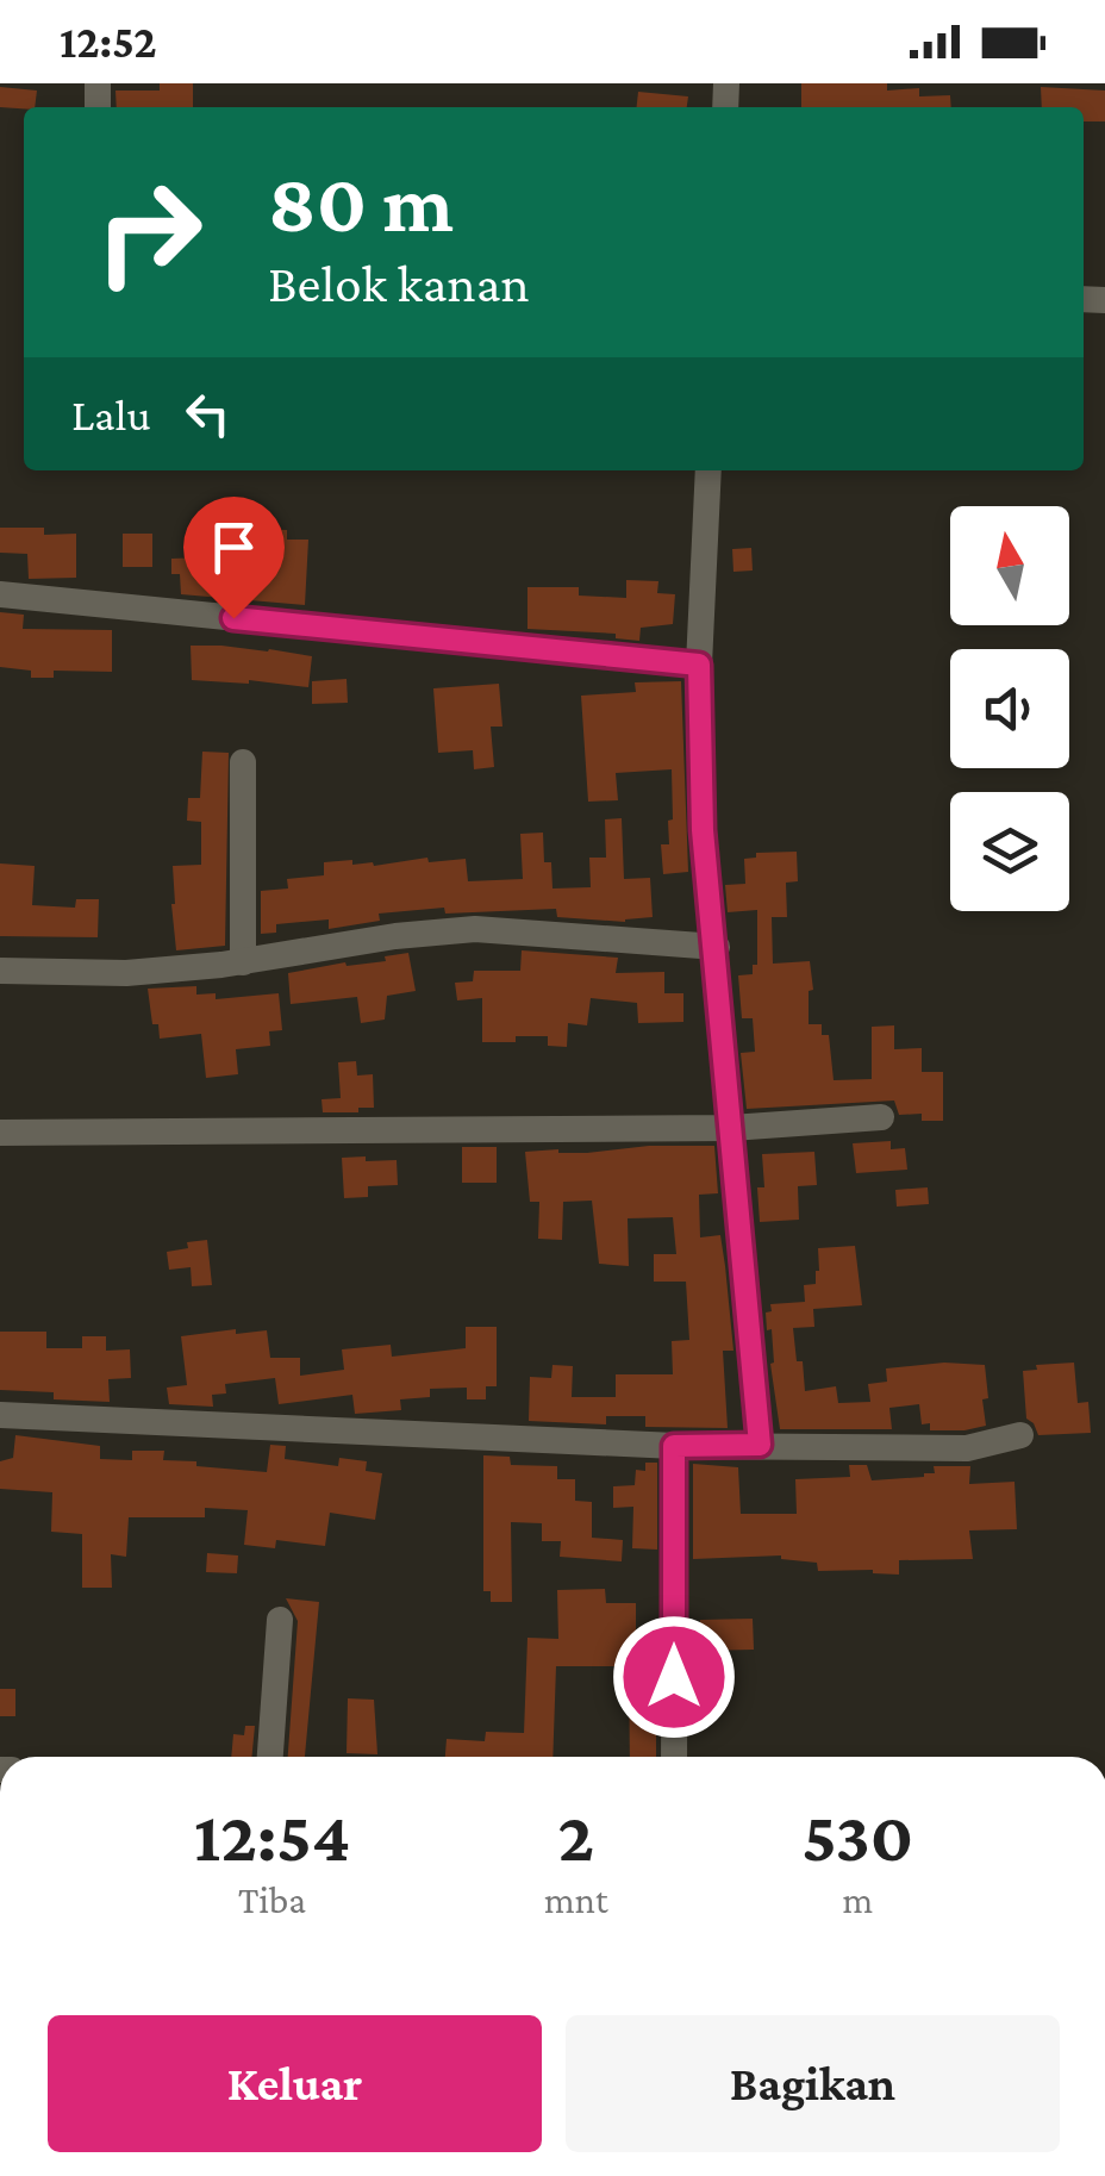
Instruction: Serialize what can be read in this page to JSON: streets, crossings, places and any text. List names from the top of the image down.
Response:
{
  "north": "top",
  "page": {
    "status": "12:52",
    "turn": ["80 m", "Belok kanan"],
    "then": "Lalu",
    "eta": [
      "12:54",
      "Tiba",
      "2",
      "mnt",
      "530",
      "m"
    ],
    "buttons": ["Keluar", "Bagikan"]
  }
}
